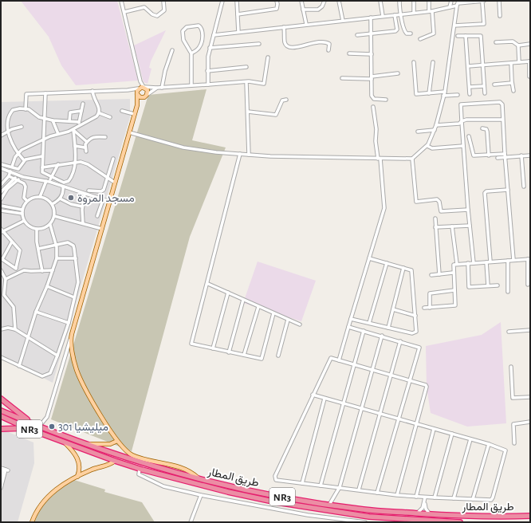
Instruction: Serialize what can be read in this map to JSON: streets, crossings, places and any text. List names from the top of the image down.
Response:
{
  "streets": {
    "highway": ["NR3", "طريق المطار"]
  },
  "places": ["مسجد المروة", "ميليشيا 301"]
}
